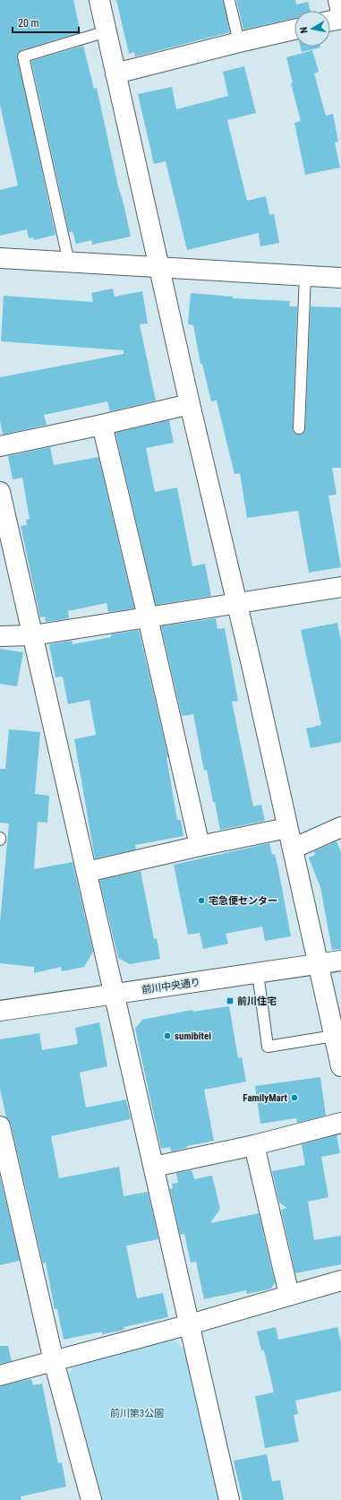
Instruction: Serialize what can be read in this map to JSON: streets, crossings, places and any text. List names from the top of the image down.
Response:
{
  "streets": {
    "street": ["前川中央通り"]
  },
  "parks": ["前川第3公園"],
  "places": {
    "other": ["宅急便センター", "sumibitei", "FamilyMart"],
    "transit": ["前川住宅"]
  },
  "scale_bar": "20 m",
  "north": "left"
}
